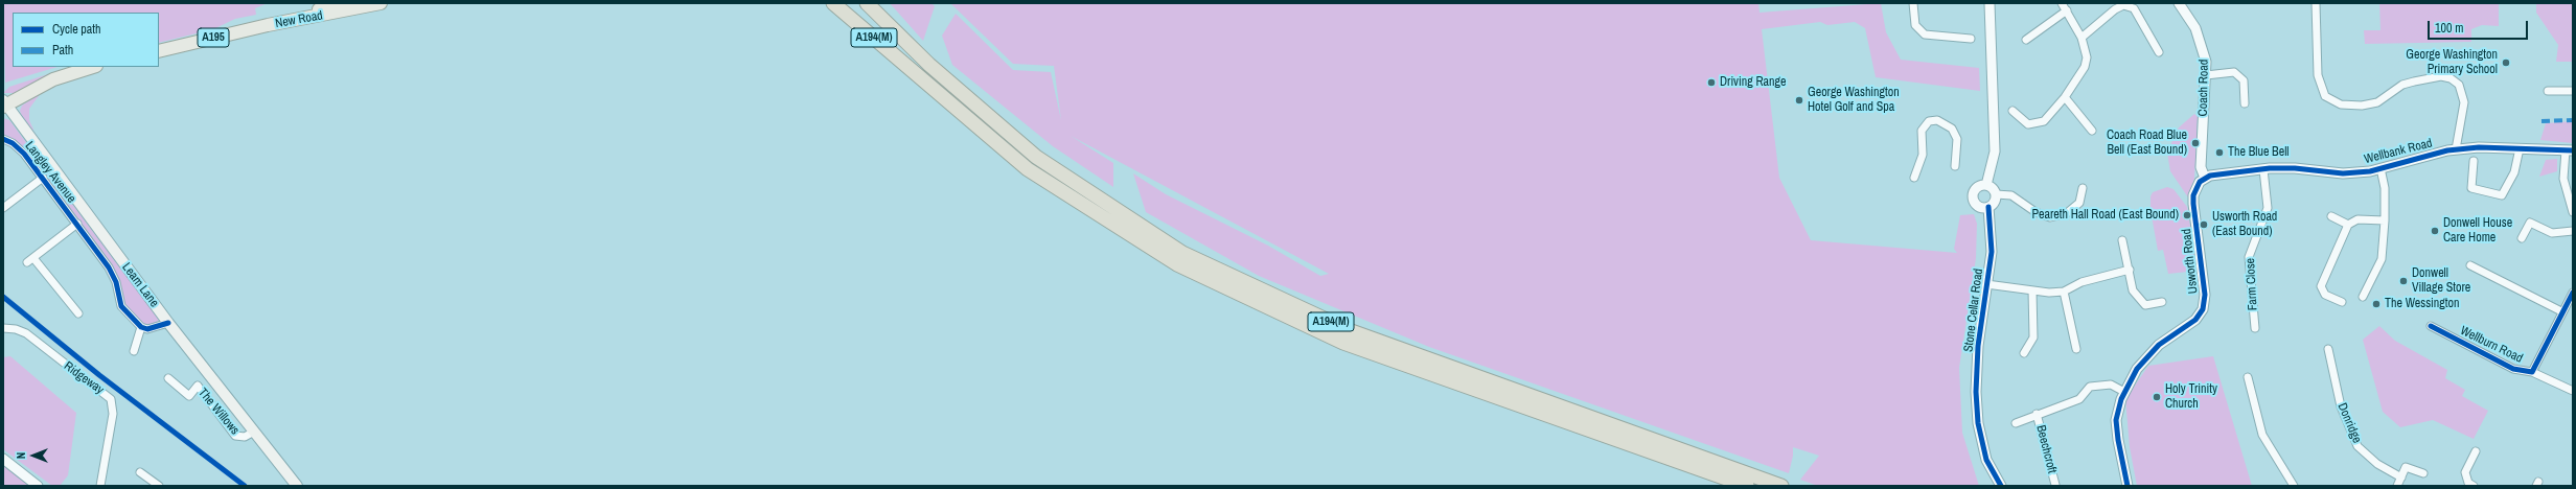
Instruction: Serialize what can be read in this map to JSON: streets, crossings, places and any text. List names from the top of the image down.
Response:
{
  "streets": {
    "highway": ["A194(M)"],
    "main road": ["New Road", "A195", "Leam Lane"],
    "street": [
      "Coach Road",
      "Wellbank Road",
      "Langley Avenue",
      "Usworth Road",
      "Farm Close",
      "Stone Cellar Road",
      "Wellburn Road",
      "Ridgeway",
      "The Willows",
      "Donridge",
      "Beechcroft"
    ]
  },
  "crossings": [
    ["Coach Road", "Wellbank Road"],
    ["Coach Road", "Usworth Road"],
    ["Wellbank Road", "Usworth Road"],
    ["Wellbank Road", "Farm Close"],
    ["Usworth Road", "Beechcroft"],
    ["Leam Lane", "The Willows"]
  ],
  "places": [
    "George Washington Primary School",
    "Driving Range",
    "George Washington Hotel Golf and Spa",
    "Coach Road Blue Bell (East Bound)",
    "The Blue Bell",
    "Peareth Hall Road (East Bound)",
    "Usworth Road (East Bound)",
    "Donwell House Care Home",
    "Donwell Village Store",
    "The Wessington",
    "Holy Trinity Church"
  ],
  "legend": ["Cycle path", "Path"],
  "scale_bar": "100 m",
  "north": "left"
}
